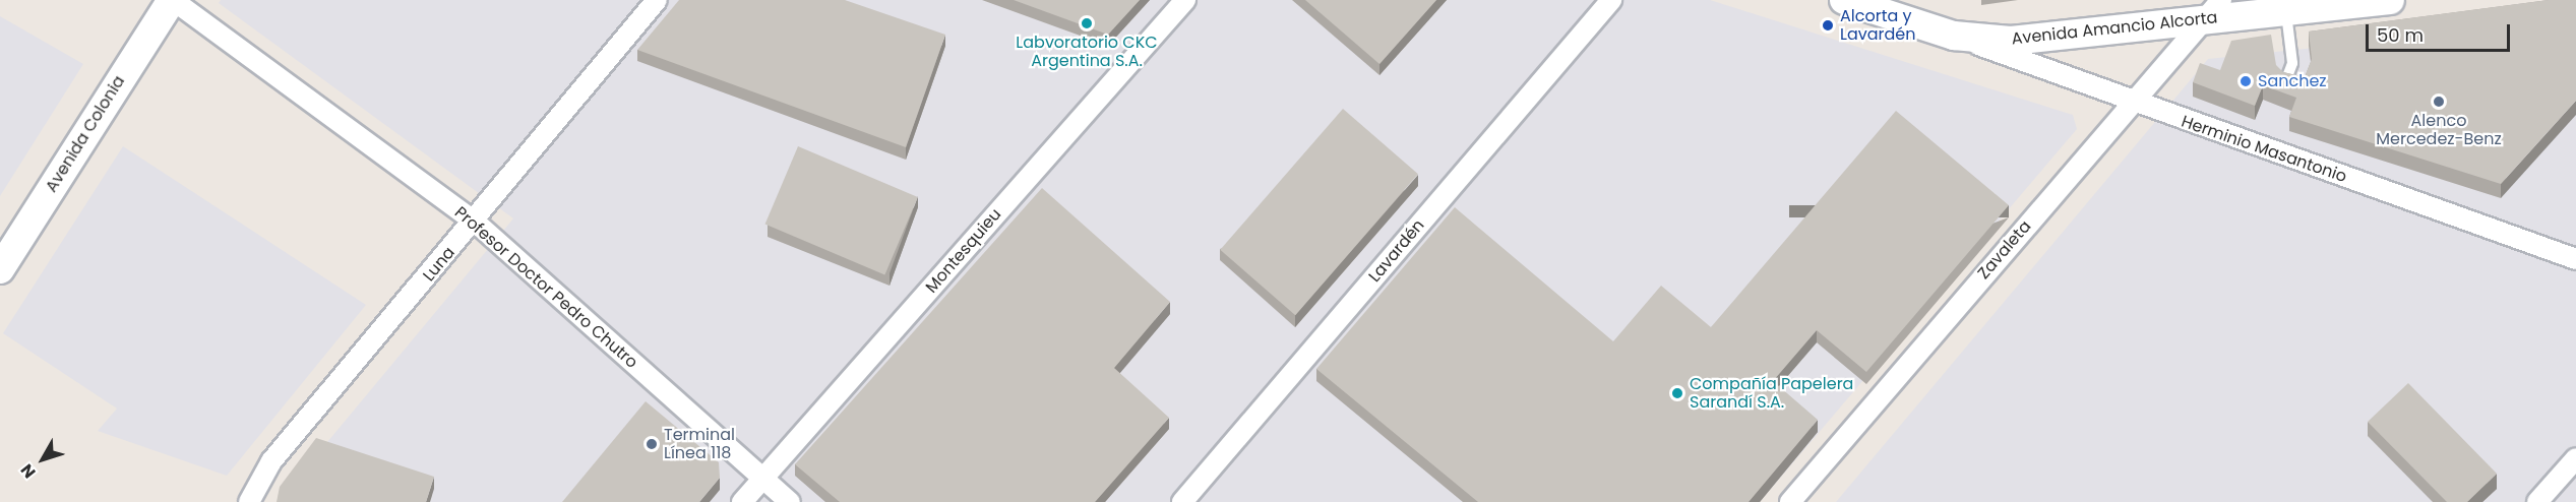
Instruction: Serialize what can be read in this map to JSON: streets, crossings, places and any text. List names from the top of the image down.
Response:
{
  "streets": {
    "main road": ["Avenida Amancio Alcorta", "Avenida Colonia"],
    "street": [
      "Herminio Masantonio",
      "Zavaleta",
      "Montesquieu",
      "Lavardén",
      "Luna",
      "Profesor Doctor Pedro Chutro"
    ]
  },
  "crossings": [
    ["Avenida Amancio Alcorta", "Herminio Masantonio"],
    ["Avenida Amancio Alcorta", "Zavaleta"],
    ["Avenida Colonia", "Profesor Doctor Pedro Chutro"],
    ["Herminio Masantonio", "Zavaleta"],
    ["Montesquieu", "Profesor Doctor Pedro Chutro"],
    ["Luna", "Profesor Doctor Pedro Chutro"]
  ],
  "places": [
    "Labvoratorio CKC Argentina S.A.",
    "Alcorta y Lavardén",
    "Sanchez",
    "Alenco Mercedez-Benz",
    "Compañía Papelera Sarandí S.A.",
    "Terminal Línea 118"
  ],
  "scale_bar": "50 m",
  "north": "bottom left"
}
